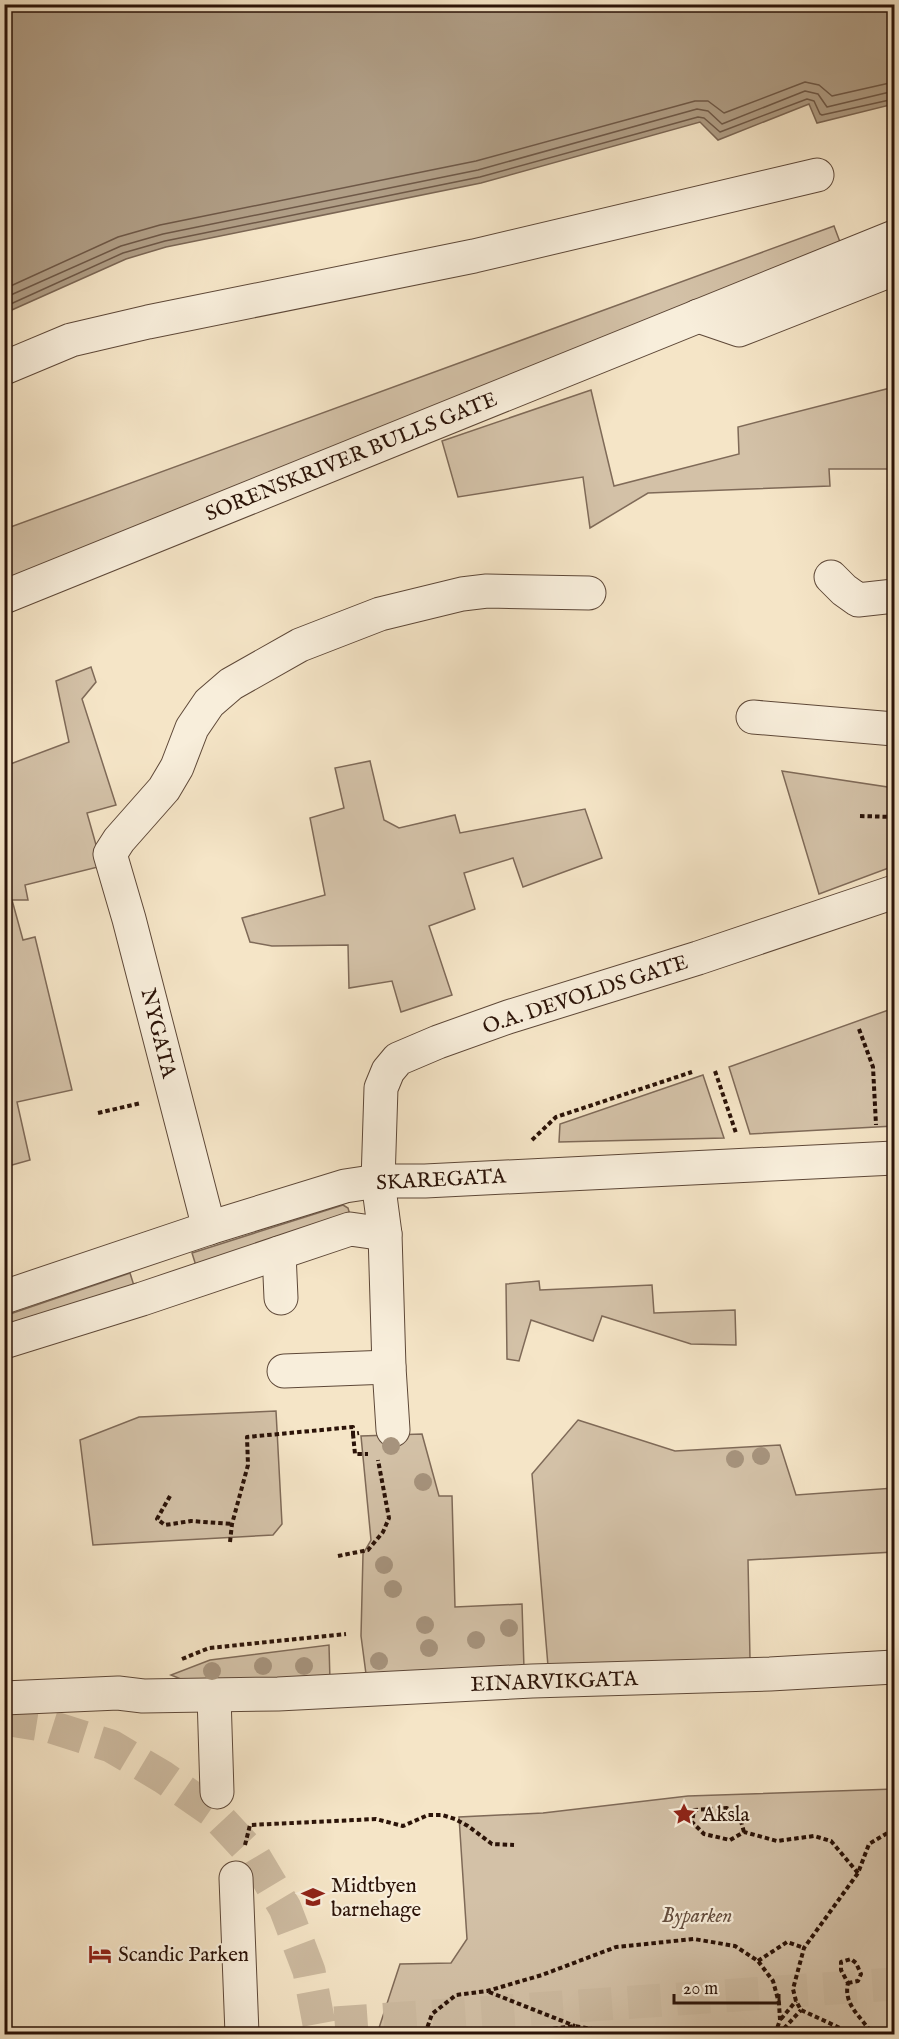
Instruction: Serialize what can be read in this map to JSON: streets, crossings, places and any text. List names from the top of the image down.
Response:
{
  "streets": {
    "street": [
      "SORENSKRIVER BULLS GATE",
      "O.A. DEVOLDS GATE",
      "NYGATA",
      "SKAREGATA",
      "EINARVIKGATA"
    ]
  },
  "crossings": [
    ["O.A. DEVOLDS GATE", "SKAREGATA"],
    ["NYGATA", "SKAREGATA"]
  ],
  "parks": ["Byparken"],
  "places": {
    "place": ["Aksla"],
    "school or university": ["Midtbyen barnehage"],
    "hotel": ["Scandic Parken"]
  },
  "scale_bar": "20 m"
}
